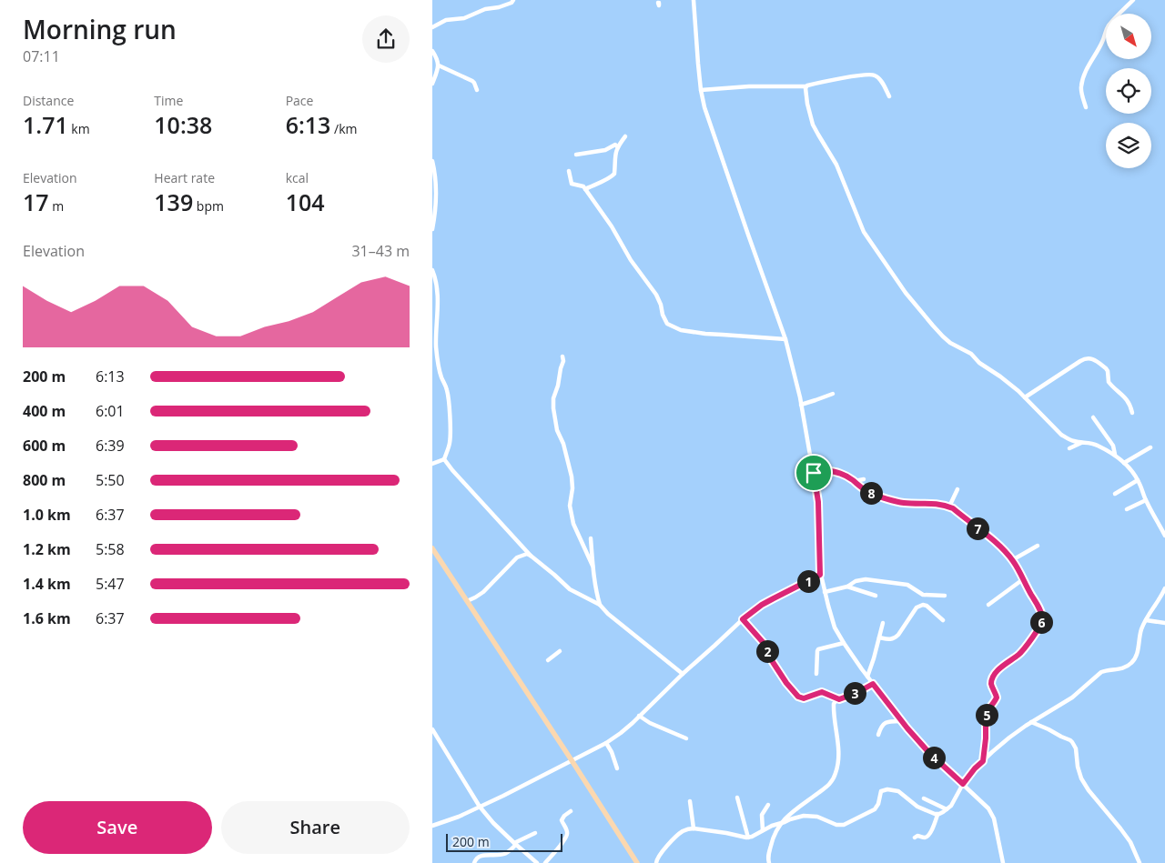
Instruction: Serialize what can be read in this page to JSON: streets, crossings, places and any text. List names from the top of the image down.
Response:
{
  "scale_bar": "200 m",
  "north": "bottom right",
  "page": {
    "heading": ["Morning run", "07:11"],
    "stats": [
      ["Distance", "1.71 km"],
      ["Time", "10:38"],
      ["Pace", "6:13 /km"],
      ["Elevation", "17 m"],
      ["Heart rate", "139 bpm"],
      ["kcal", "104"]
    ],
    "chart": ["Elevation", "31–43 m"],
    "list": [
      {
        "name": "200 m",
        "note": "6:13"
      },
      {
        "name": "400 m",
        "note": "6:01"
      },
      {
        "name": "600 m",
        "note": "6:39"
      },
      {
        "name": "800 m",
        "note": "5:50"
      },
      {
        "name": "1.0 km",
        "note": "6:37"
      },
      {
        "name": "1.2 km",
        "note": "5:58"
      },
      {
        "name": "1.4 km",
        "note": "5:47"
      },
      {
        "name": "1.6 km",
        "note": "6:37"
      }
    ],
    "pins": [
      "8",
      "7",
      "1",
      "6",
      "2",
      "3",
      "5",
      "4"
    ],
    "buttons": ["Save", "Share"],
    "scale": "200 m"
  }
}
